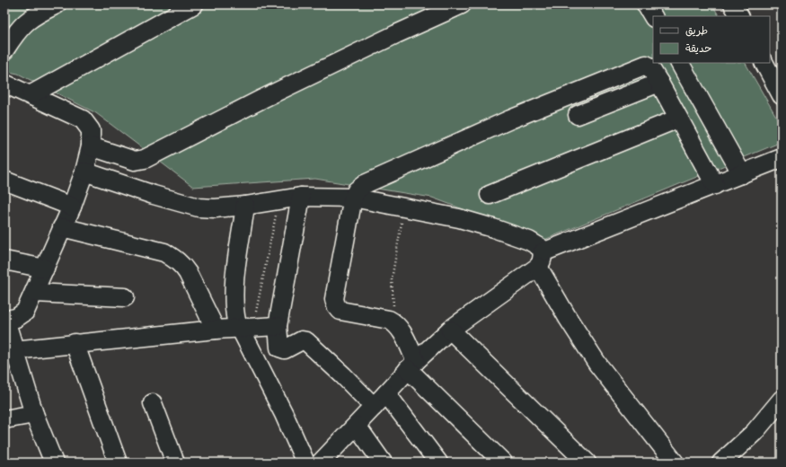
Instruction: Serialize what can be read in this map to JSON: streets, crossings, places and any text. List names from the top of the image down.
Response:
{
  "legend": ["طريق", "حديقة"]
}
